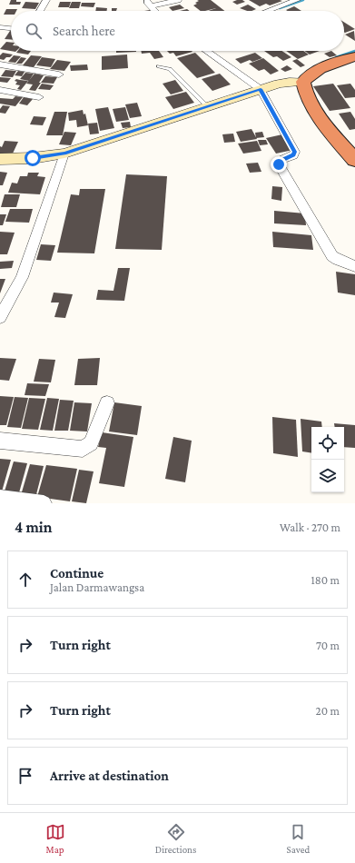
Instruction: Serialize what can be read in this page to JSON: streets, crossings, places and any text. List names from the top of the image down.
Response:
{
  "page": {
    "search": "Search here",
    "heading": ["4 min", "Walk · 270 m"],
    "list": [
      ["Continue", "Jalan Darmawangsa", "180 m"],
      ["Turn right", "70 m"],
      ["Turn right", "20 m"],
      "Arrive at destination"
    ],
    "nav": ["Map", "Directions", "Saved"]
  }
}
